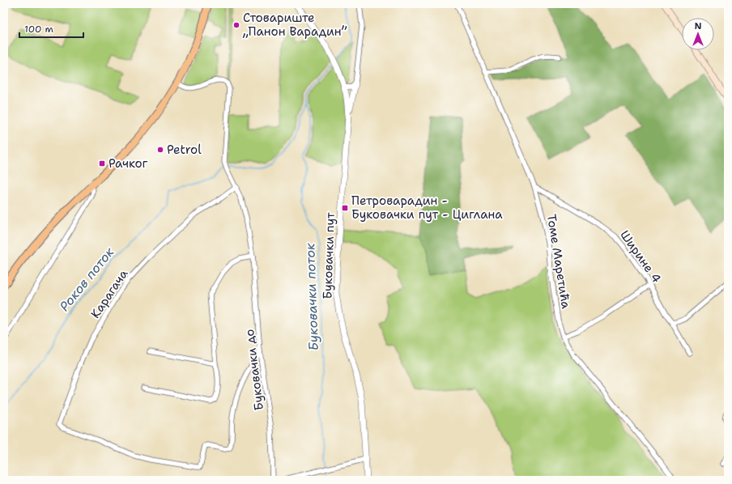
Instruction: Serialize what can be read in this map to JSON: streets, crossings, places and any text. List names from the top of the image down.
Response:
{
  "streets": {
    "street": [
      "Буковачки пут",
      "Ширине 4",
      "Томе Маретића",
      "Карагача",
      "Буковачки до"
    ]
  },
  "crossings": [
    ["Ширине 4", "Томе Маретића"],
    ["Карагача", "Буковачки до"]
  ],
  "water": ["Роков поток", "Буковачки поток"],
  "places": {
    "other": ["Стовариште „Панон Варадин”", "Petrol"],
    "transit": ["Рачког", "Петроварадин - Буковачки пут - Циглана"]
  },
  "scale_bar": "100 m",
  "north": "top"
}
